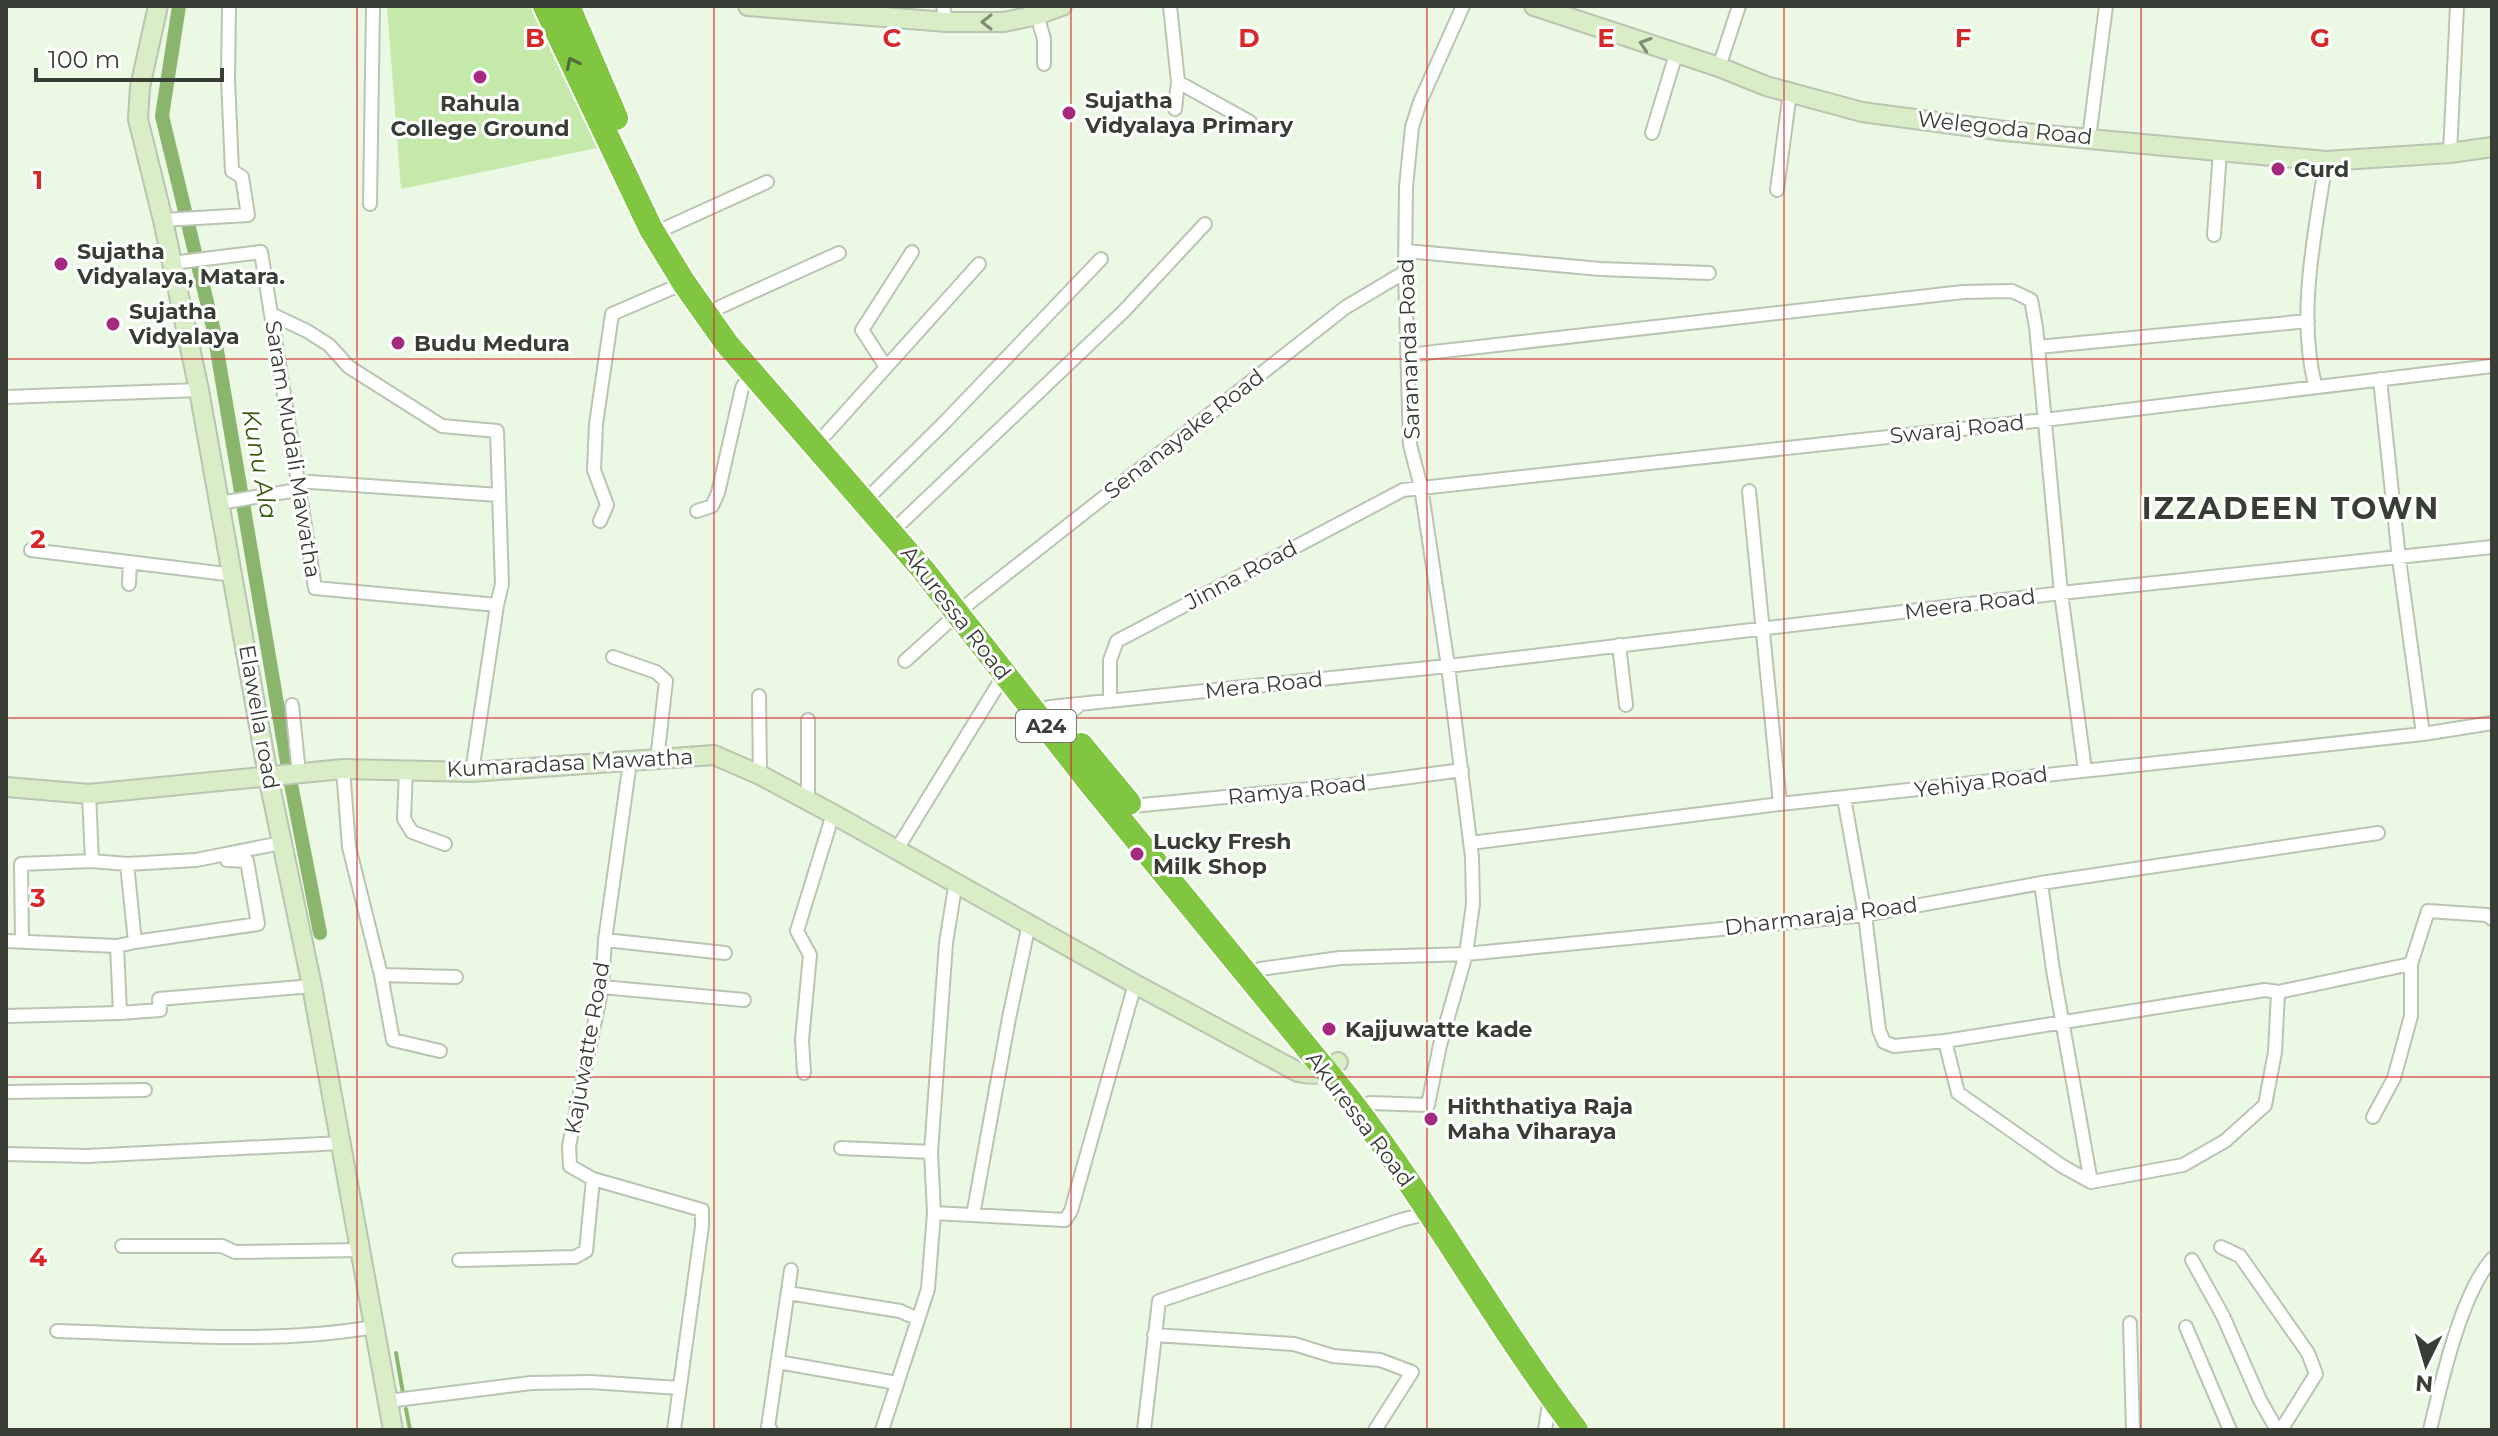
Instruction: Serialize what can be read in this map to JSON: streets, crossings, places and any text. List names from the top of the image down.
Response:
{
  "streets": {
    "highway": ["Akuressa Road", "A24"],
    "street": [
      "Welegoda Road",
      "Sarananda Road",
      "Swaraj Road",
      "Senanayake Road",
      "Saram Mudali Mawatha",
      "Jinna Road",
      "Meera Road",
      "Mera Road",
      "Elawella road",
      "Kumaradasa Mawatha",
      "Yehiya Road",
      "Ramya Road",
      "Dharmaraja Road",
      "Kajuwatte Road"
    ]
  },
  "crossings": [
    ["Sarananda Road", "Swaraj Road"],
    ["Sarananda Road", "Senanayake Road"],
    ["Sarananda Road", "Jinna Road"],
    ["Sarananda Road", "Meera Road"],
    ["Sarananda Road", "Akuressa Road"],
    ["Sarananda Road", "Mera Road"],
    ["Sarananda Road", "Yehiya Road"],
    ["Sarananda Road", "Ramya Road"],
    ["Sarananda Road", "Dharmaraja Road"],
    ["Swaraj Road", "Jinna Road"],
    ["Senanayake Road", "Akuressa Road"],
    ["Saram Mudali Mawatha", "Elawella road"],
    ["Jinna Road", "Mera Road"],
    ["Meera Road", "Mera Road"],
    ["Akuressa Road", "Mera Road"],
    ["Akuressa Road", "Kumaradasa Mawatha"],
    ["Akuressa Road", "Ramya Road"],
    ["Akuressa Road", "Dharmaraja Road"],
    ["Elawella road", "Kumaradasa Mawatha"],
    ["Kumaradasa Mawatha", "Kajuwatte Road"]
  ],
  "districts": ["IZZADEEN TOWN"],
  "water": ["Kunu Ala"],
  "places": [
    "Rahula College Ground",
    "Sujatha Vidyalaya Primary",
    "Curd",
    "Sujatha Vidyalaya, Matara.",
    "Sujatha Vidyalaya",
    "Budu Medura",
    "Lucky Fresh Milk Shop",
    "Kajjuwatte kade",
    "Hiththatiya Raja Maha Viharaya"
  ],
  "scale_bar": "100 m",
  "north": "bottom",
  "grid": {
    "columns": [
      "B",
      "C",
      "D",
      "E",
      "F",
      "G"
    ],
    "rows": [
      "1",
      "2",
      "3",
      "4"
    ]
  }
}
